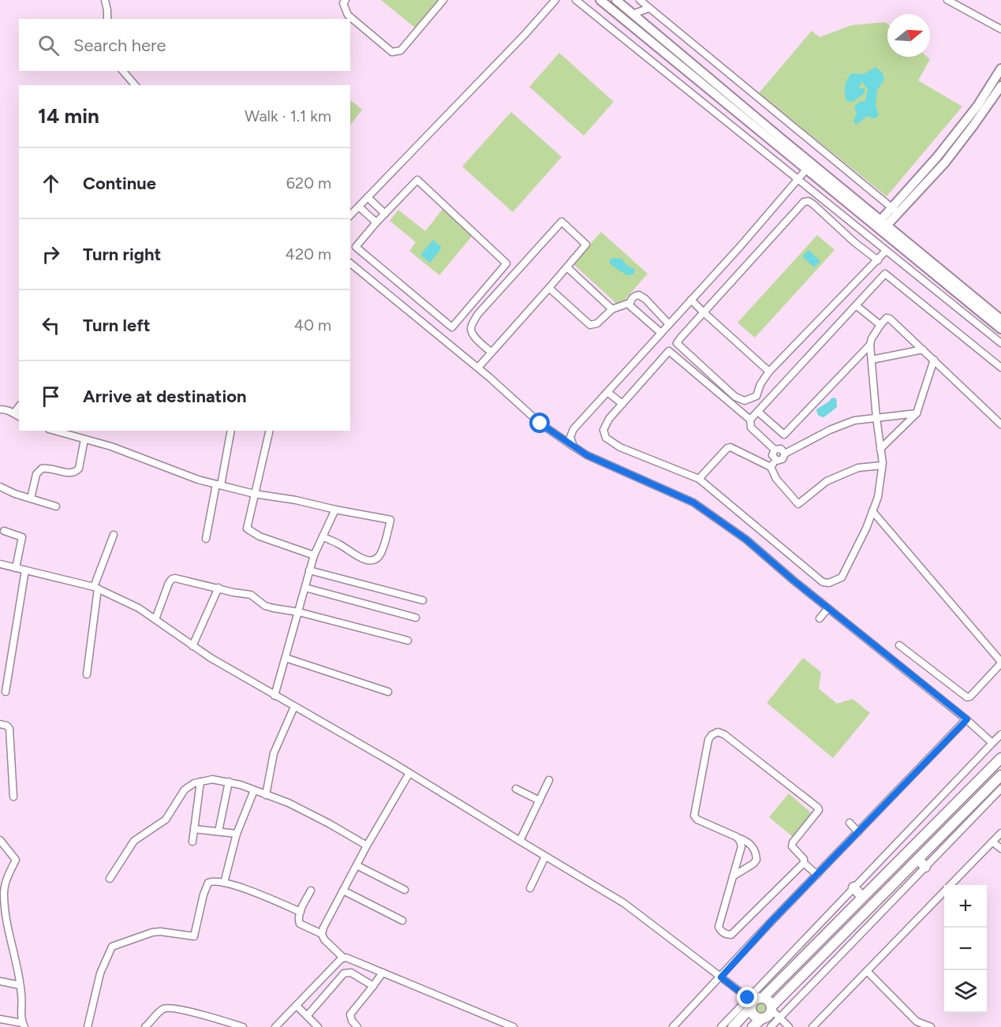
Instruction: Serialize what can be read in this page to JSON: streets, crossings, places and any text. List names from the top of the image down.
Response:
{
  "north": "right",
  "page": {
    "search": "Search here",
    "heading": ["14 min", "Walk · 1.1 km"],
    "list": [
      ["Continue", "620 m"],
      ["Turn right", "420 m"],
      ["Turn left", "40 m"],
      "Arrive at destination"
    ],
    "map_buttons": ["+", "−"]
  }
}
